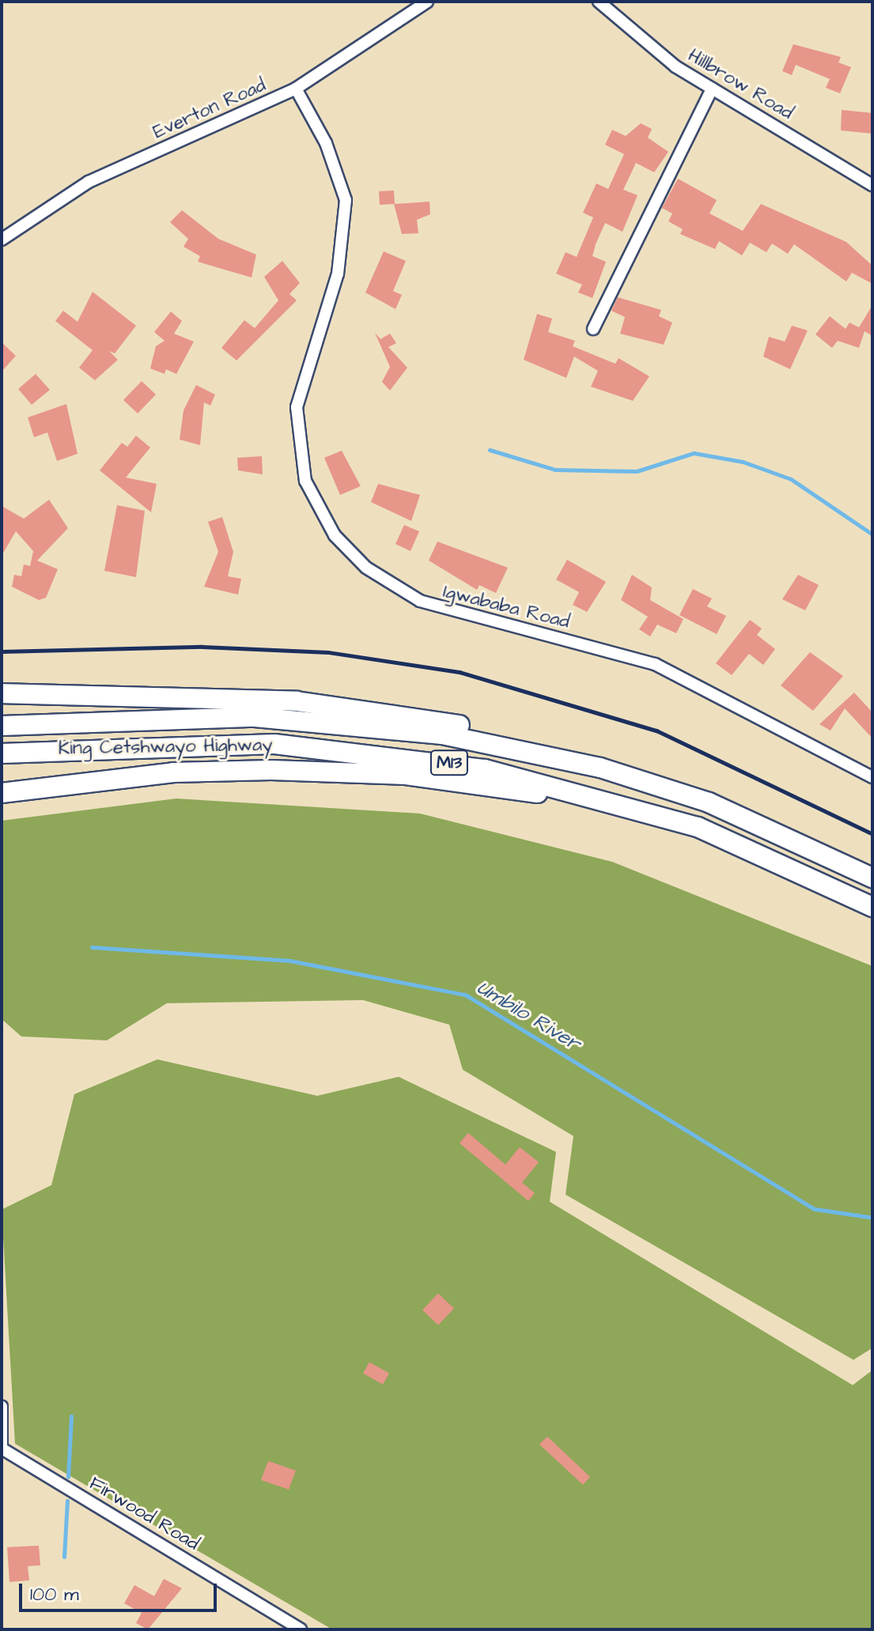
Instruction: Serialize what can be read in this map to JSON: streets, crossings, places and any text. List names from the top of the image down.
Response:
{
  "streets": {
    "highway": ["King Cetshwayo Highway", "M13"],
    "street": [
      "Hillbrow Road",
      "Everton Road",
      "Igwababa Road",
      "Firwood Road"
    ]
  },
  "crossings": [
    ["Everton Road", "Igwababa Road"]
  ],
  "water": ["Umbilo River"],
  "scale_bar": "100 m"
}
